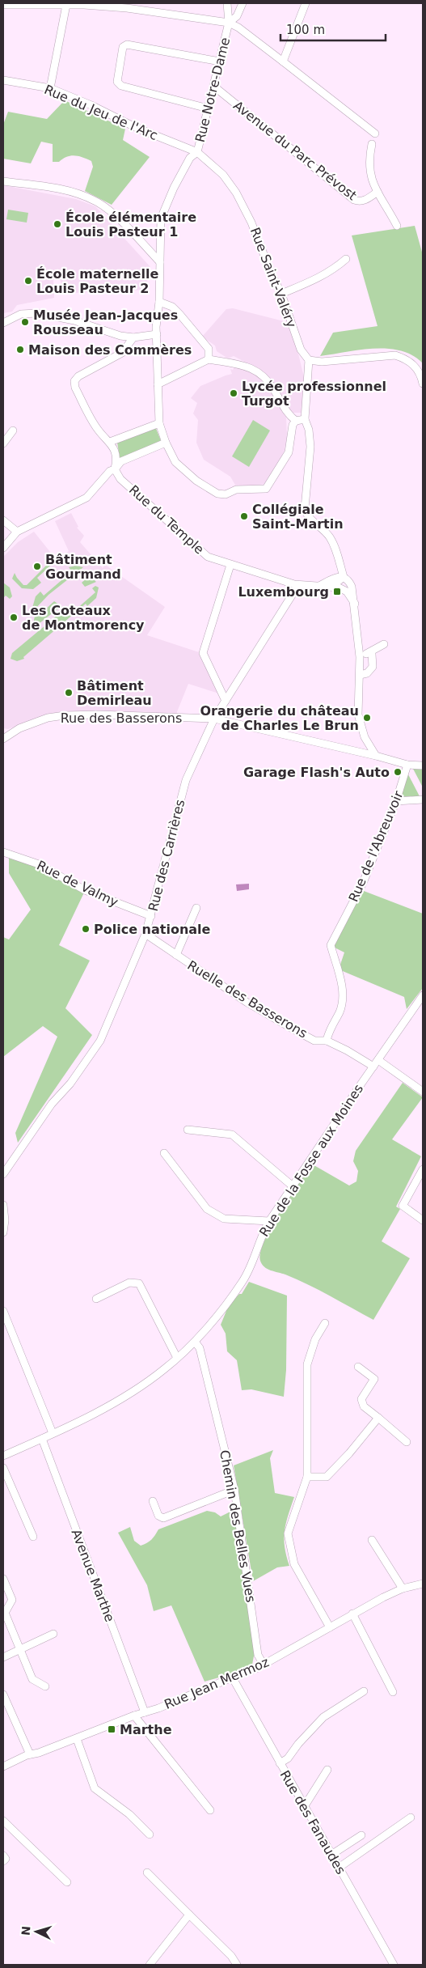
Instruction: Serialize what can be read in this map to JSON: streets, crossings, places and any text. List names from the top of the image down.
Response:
{
  "streets": {
    "street": [
      "Rue Notre-Dame",
      "Rue du Jeu de l'Arc",
      "Avenue du Parc Prévost",
      "Rue Saint-Valéry",
      "Rue du Temple",
      "Rue des Basserons",
      "Rue de l'Abreuvoir",
      "Rue des Carrières",
      "Rue de Valmy",
      "Ruelle des Basserons",
      "Rue de la Fosse aux Moines",
      "Chemin des Belles Vues",
      "Avenue Marthe",
      "Rue Jean Mermoz",
      "Rue des Fanaudes"
    ]
  },
  "crossings": [
    ["Rue Notre-Dame", "Rue du Jeu de l'Arc"],
    ["Rue Notre-Dame", "Avenue du Parc Prévost"],
    ["Rue Notre-Dame", "Rue Saint-Valéry"],
    ["Rue du Jeu de l'Arc", "Rue Saint-Valéry"],
    ["Rue du Temple", "Rue des Carrières"],
    ["Rue des Basserons", "Rue de l'Abreuvoir"],
    ["Rue des Basserons", "Rue des Carrières"],
    ["Rue de l'Abreuvoir", "Ruelle des Basserons"],
    ["Rue des Carrières", "Rue de Valmy"],
    ["Rue des Carrières", "Ruelle des Basserons"],
    ["Ruelle des Basserons", "Rue de la Fosse aux Moines"],
    ["Rue de la Fosse aux Moines", "Chemin des Belles Vues"],
    ["Rue de la Fosse aux Moines", "Avenue Marthe"],
    ["Chemin des Belles Vues", "Rue Jean Mermoz"],
    ["Avenue Marthe", "Rue Jean Mermoz"],
    ["Rue Jean Mermoz", "Rue des Fanaudes"]
  ],
  "places": {
    "other": [
      "École élémentaire Louis Pasteur 1",
      "École maternelle Louis Pasteur 2",
      "Musée Jean-Jacques Rousseau",
      "Maison des Commères",
      "Lycée professionnel Turgot",
      "Collégiale Saint-Martin",
      "Bâtiment Gourmand",
      "Les Coteaux de Montmorency",
      "Bâtiment Demirleau",
      "Orangerie du château de Charles Le Brun",
      "Garage Flash's Auto",
      "Police nationale"
    ],
    "transit": ["Luxembourg", "Marthe"]
  },
  "scale_bar": "100 m",
  "north": "left"
}
